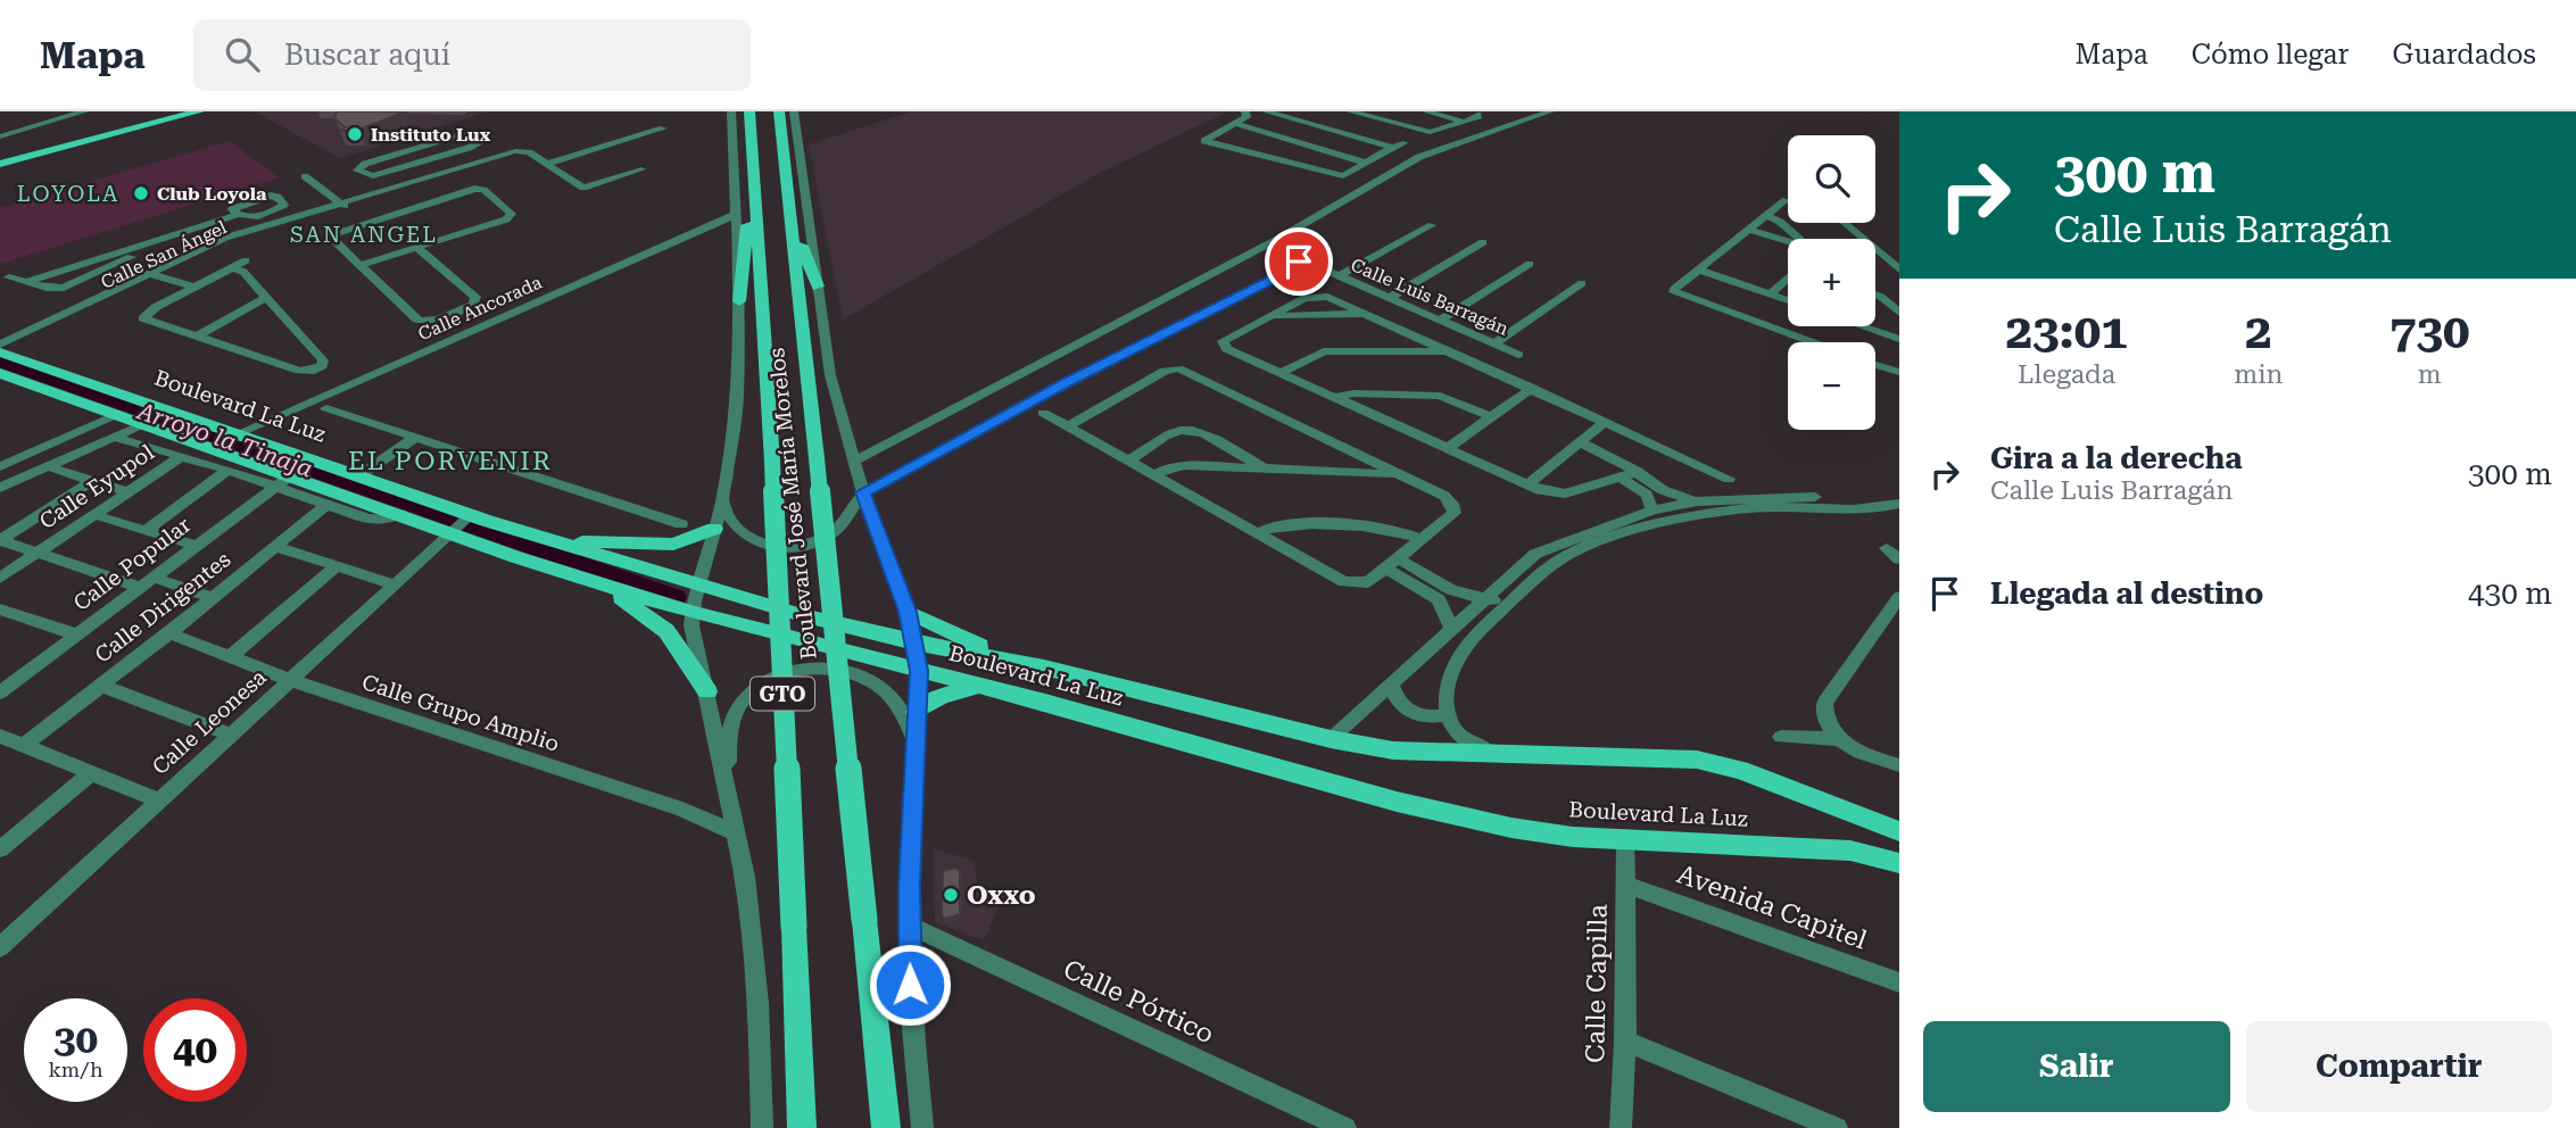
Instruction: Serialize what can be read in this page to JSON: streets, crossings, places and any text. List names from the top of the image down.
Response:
{
  "streets": {
    "main road": ["Boulevard La Luz", "Boulevard José María Morelos", "GTO"],
    "street": [
      "Calle San Ángel",
      "Calle Luis Barragán",
      "Calle Ancorada",
      "Calle Eyupol",
      "Calle Popular",
      "Calle Dirigentes",
      "Calle Grupo Amplio",
      "Calle Leonesa",
      "Avenida Capitel",
      "Calle Capilla",
      "Calle Pórtico"
    ]
  },
  "crossings": [
    ["Calle San Ángel", "Boulevard La Luz"],
    ["Calle Ancorada", "Boulevard La Luz"],
    ["Boulevard La Luz", "Calle Popular"],
    ["Boulevard La Luz", "Calle Leonesa"],
    ["Boulevard La Luz", "Calle Capilla"],
    ["Calle Dirigentes", "Calle Grupo Amplio"],
    ["Calle Grupo Amplio", "Calle Leonesa"],
    ["Avenida Capitel", "Calle Capilla"]
  ],
  "districts": ["LOYOLA", "SAN ANGEL", "EL PORVENIR"],
  "water": ["Arroyo la Tinaja"],
  "places": ["Instituto Lux", "Club Loyola", "Oxxo"],
  "page": {
    "header": "Mapa",
    "search": "Buscar aquí",
    "nav": ["Mapa", "Cómo llegar", "Guardados"],
    "turn": ["300 m", "Calle Luis Barragán"],
    "map_buttons": ["+", "−"],
    "eta": [
      "23:01",
      "Llegada",
      "2",
      "min",
      "730",
      "m"
    ],
    "list": [
      {
        "name": "Gira a la derecha",
        "note": "Calle Luis Barragán",
        "value": "300 m"
      },
      {
        "name": "Llegada al destino",
        "value": "430 m"
      }
    ],
    "speed": "30 km/h",
    "limit": "40",
    "buttons": ["Salir", "Compartir"]
  }
}
